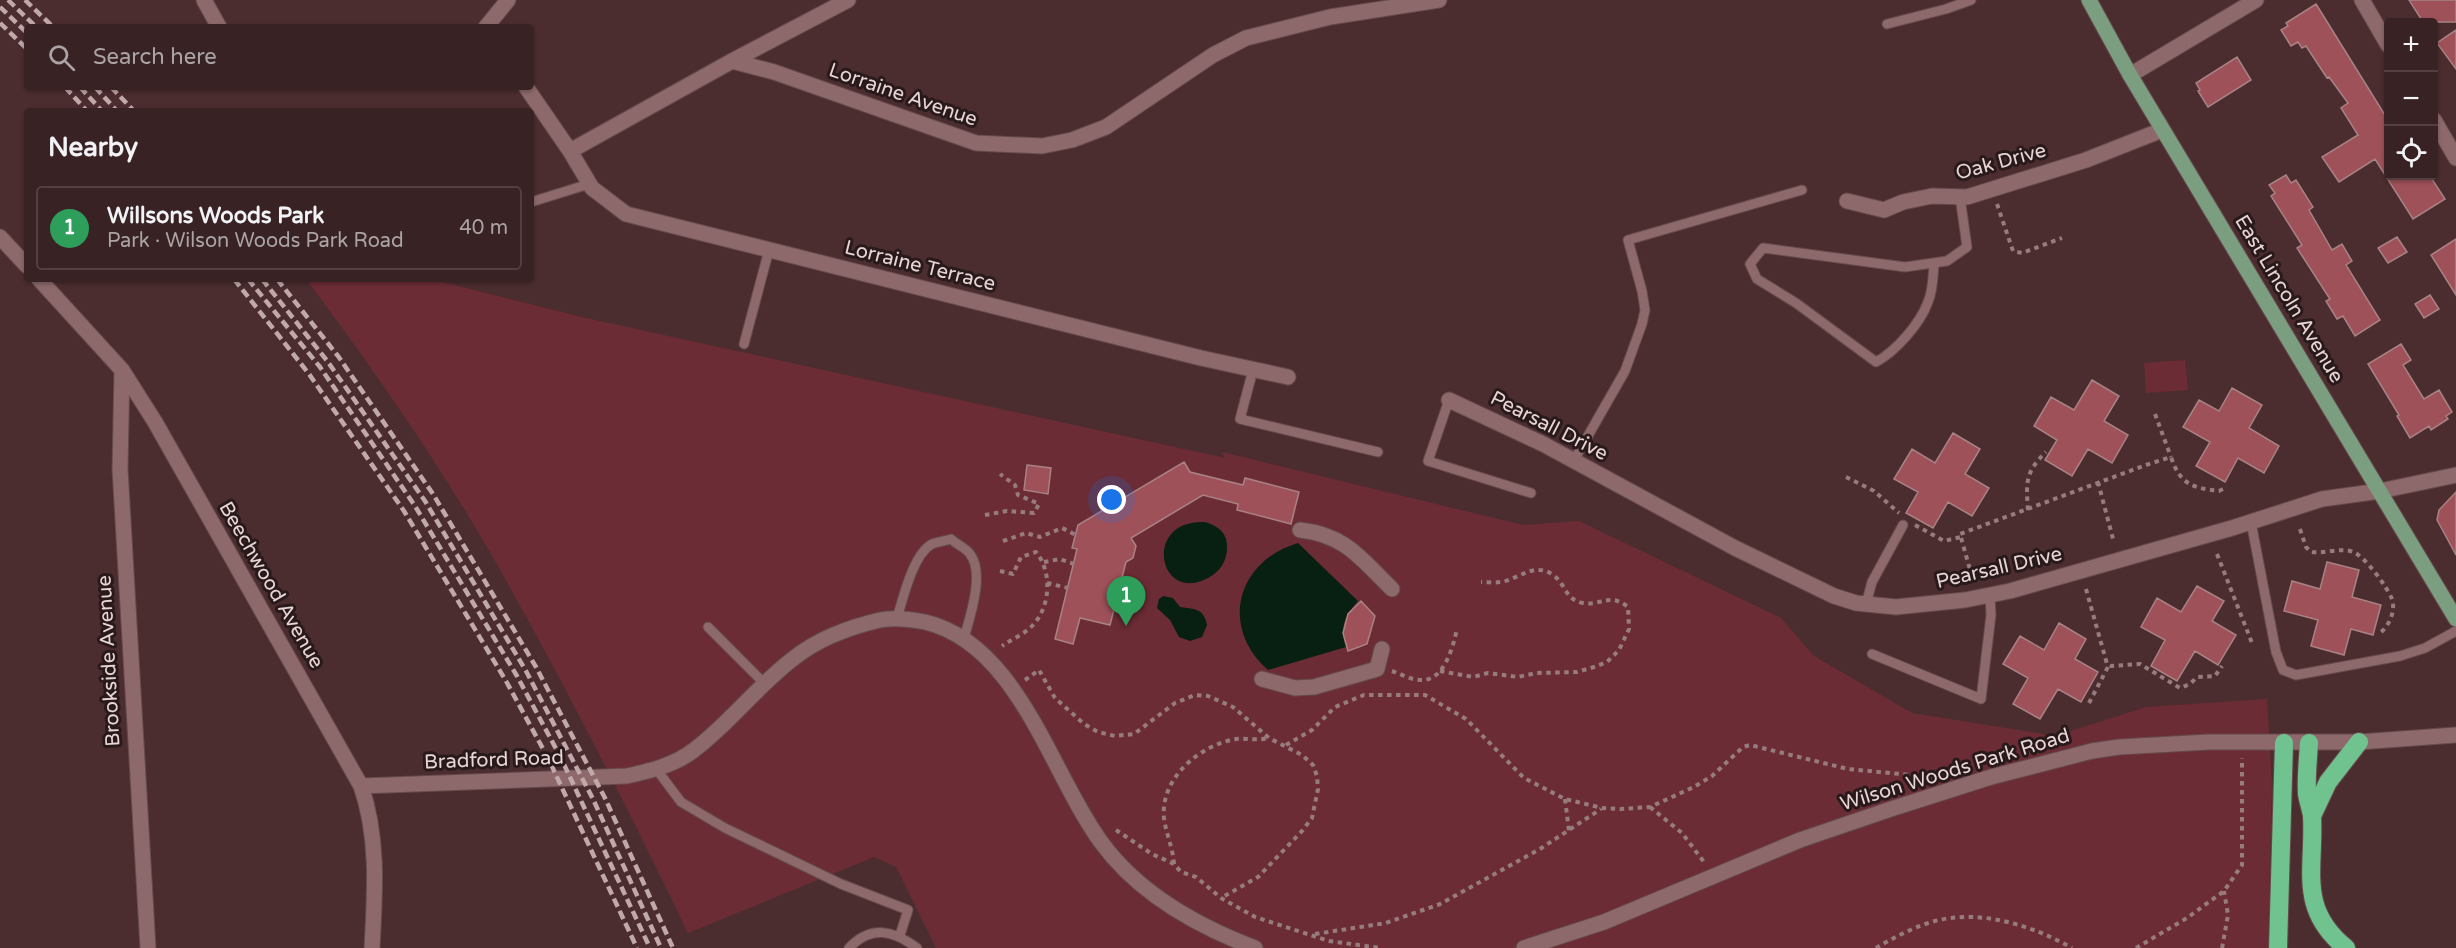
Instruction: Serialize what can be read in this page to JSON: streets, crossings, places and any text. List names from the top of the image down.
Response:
{
  "streets": {
    "main road": ["East Lincoln Avenue"],
    "street": [
      "Lorraine Avenue",
      "Oak Drive",
      "Lorraine Terrace",
      "Pearsall Drive",
      "Beechwood Avenue",
      "Brookside Avenue",
      "Bradford Road",
      "Wilson Woods Park Road"
    ]
  },
  "crossings": [
    ["Oak Drive", "East Lincoln Avenue"],
    ["East Lincoln Avenue", "Pearsall Drive"],
    ["Beechwood Avenue", "Brookside Avenue"],
    ["Beechwood Avenue", "Bradford Road"]
  ],
  "page": {
    "map_buttons": ["+", "−"],
    "search": "Search here",
    "heading": "Nearby",
    "list": [
      {
        "mark": "1",
        "name": "Willsons Woods Park",
        "note": "Park · Wilson Woods Park Road",
        "value": "40 m"
      }
    ],
    "pins": "1"
  }
}
